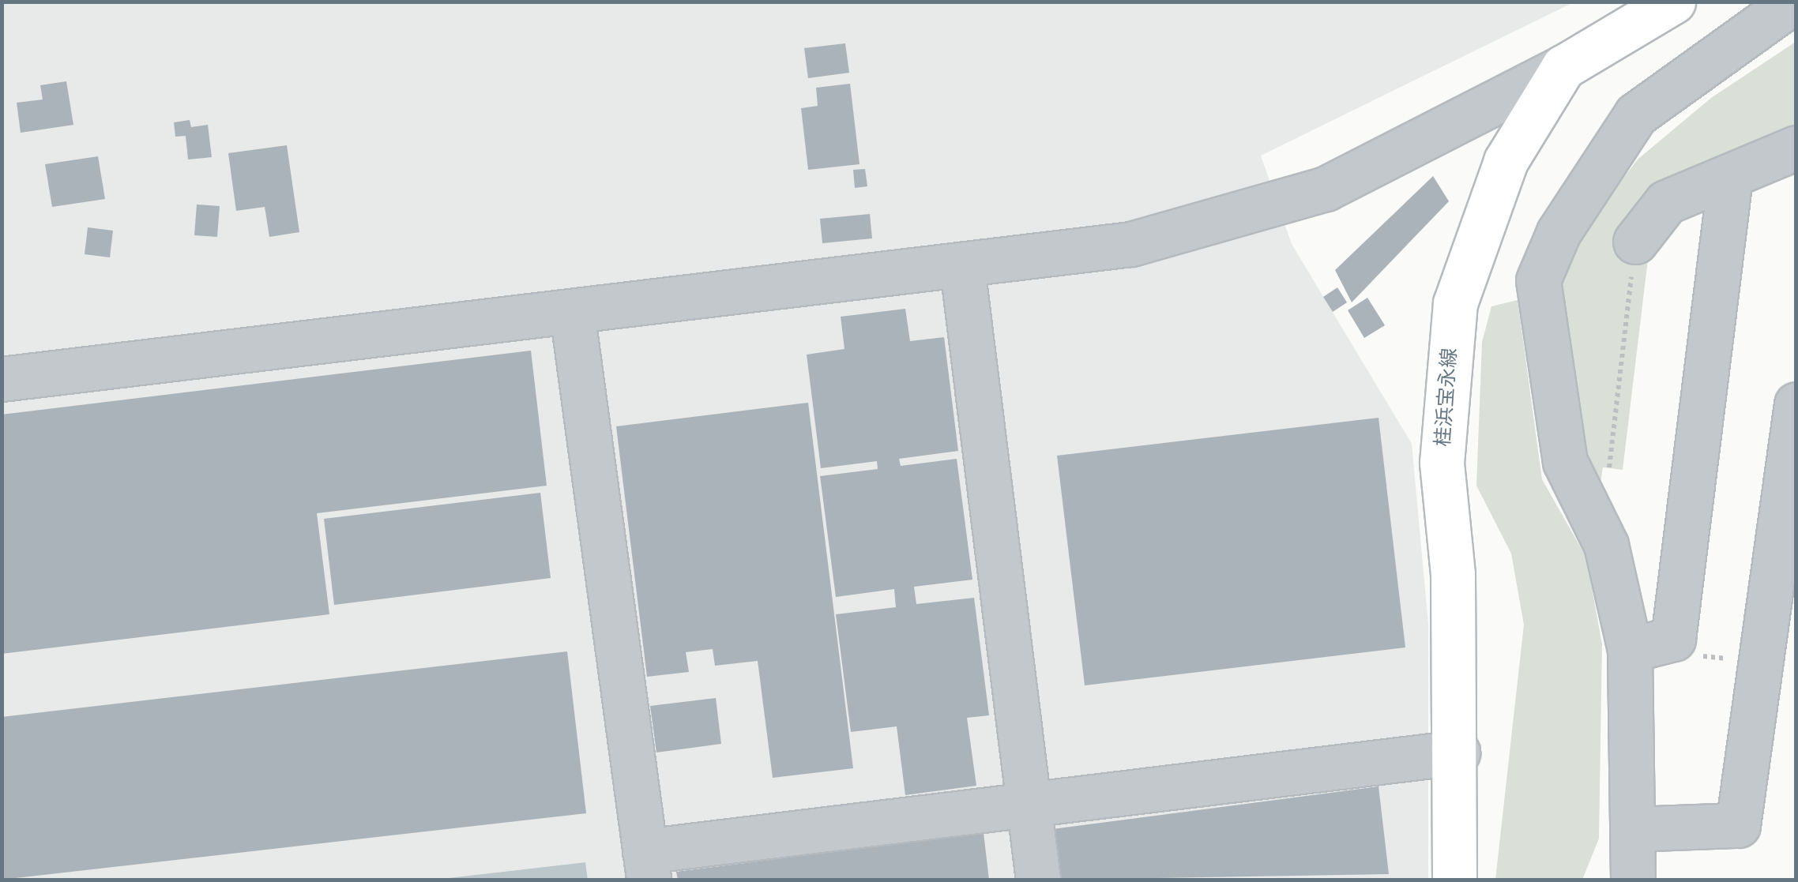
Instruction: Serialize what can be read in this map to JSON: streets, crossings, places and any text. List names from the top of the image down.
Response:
{
  "streets": {
    "main road": ["桂浜宝永線"]
  }
}
